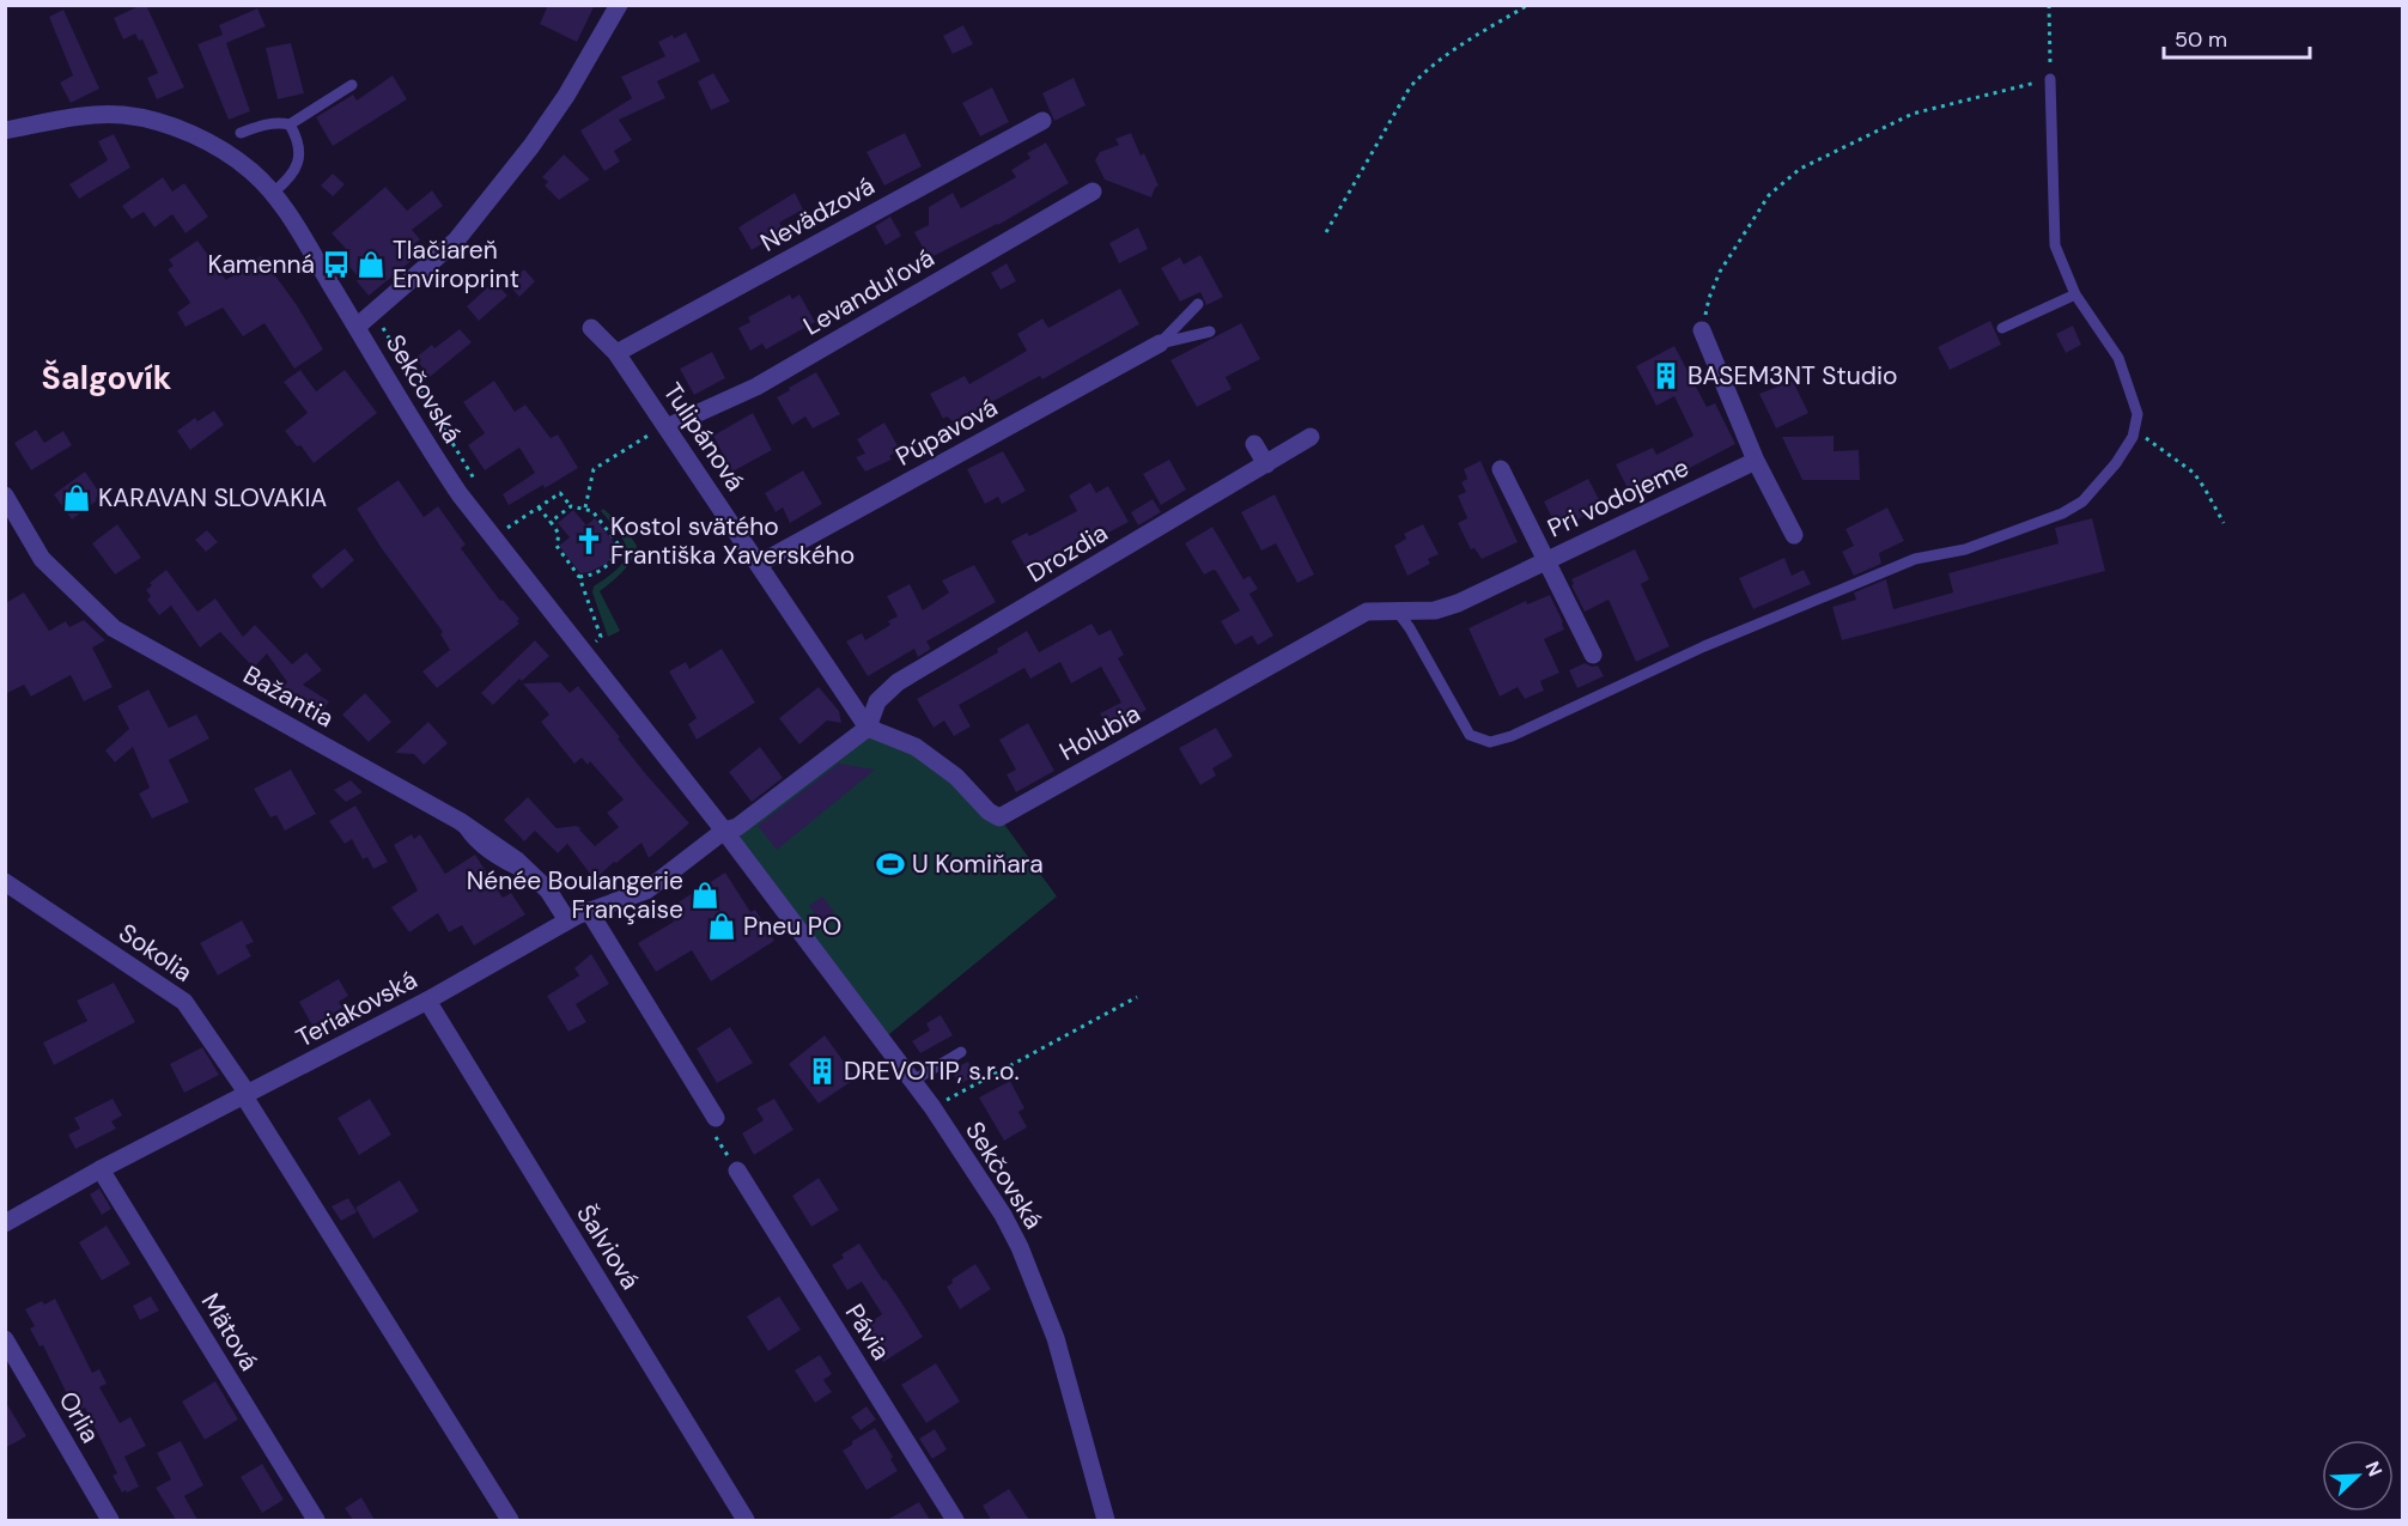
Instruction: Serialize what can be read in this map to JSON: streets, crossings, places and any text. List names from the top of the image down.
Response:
{
  "streets": {
    "street": [
      "Nevädzová",
      "Levanduľová",
      "Sekčovská",
      "Púpavová",
      "Tulipánová",
      "Pri vodojeme",
      "Drozdia",
      "Bažantia",
      "Holubia",
      "Sokolia",
      "Teriakovská",
      "Šalviová",
      "Mätová",
      "Pávia",
      "Orlia"
    ]
  },
  "crossings": [
    ["Nevädzová", "Tulipánová"],
    ["Levanduľová", "Tulipánová"],
    ["Sekčovská", "Teriakovská"],
    ["Púpavová", "Tulipánová"],
    ["Tulipánová", "Drozdia"],
    ["Tulipánová", "Holubia"],
    ["Pri vodojeme", "Holubia"],
    ["Drozdia", "Holubia"],
    ["Bažantia", "Teriakovská"],
    ["Sokolia", "Teriakovská"],
    ["Teriakovská", "Šalviová"],
    ["Teriakovská", "Mätová"]
  ],
  "districts": ["Šalgovík"],
  "places": {
    "bus stop": ["Kamenná"],
    "shop": [
      "Tlačiareň Enviroprint",
      "KARAVAN SLOVAKIA",
      "Nénée Boulangerie Française",
      "Pneu PO"
    ],
    "building": ["BASEM3NT Studio", "DREVOTIP, s.r.o."],
    "church": ["Kostol svätého Františka Xaverského"],
    "sports": ["U Komiňara"]
  },
  "scale_bar": "50 m",
  "north": "top right"
}
